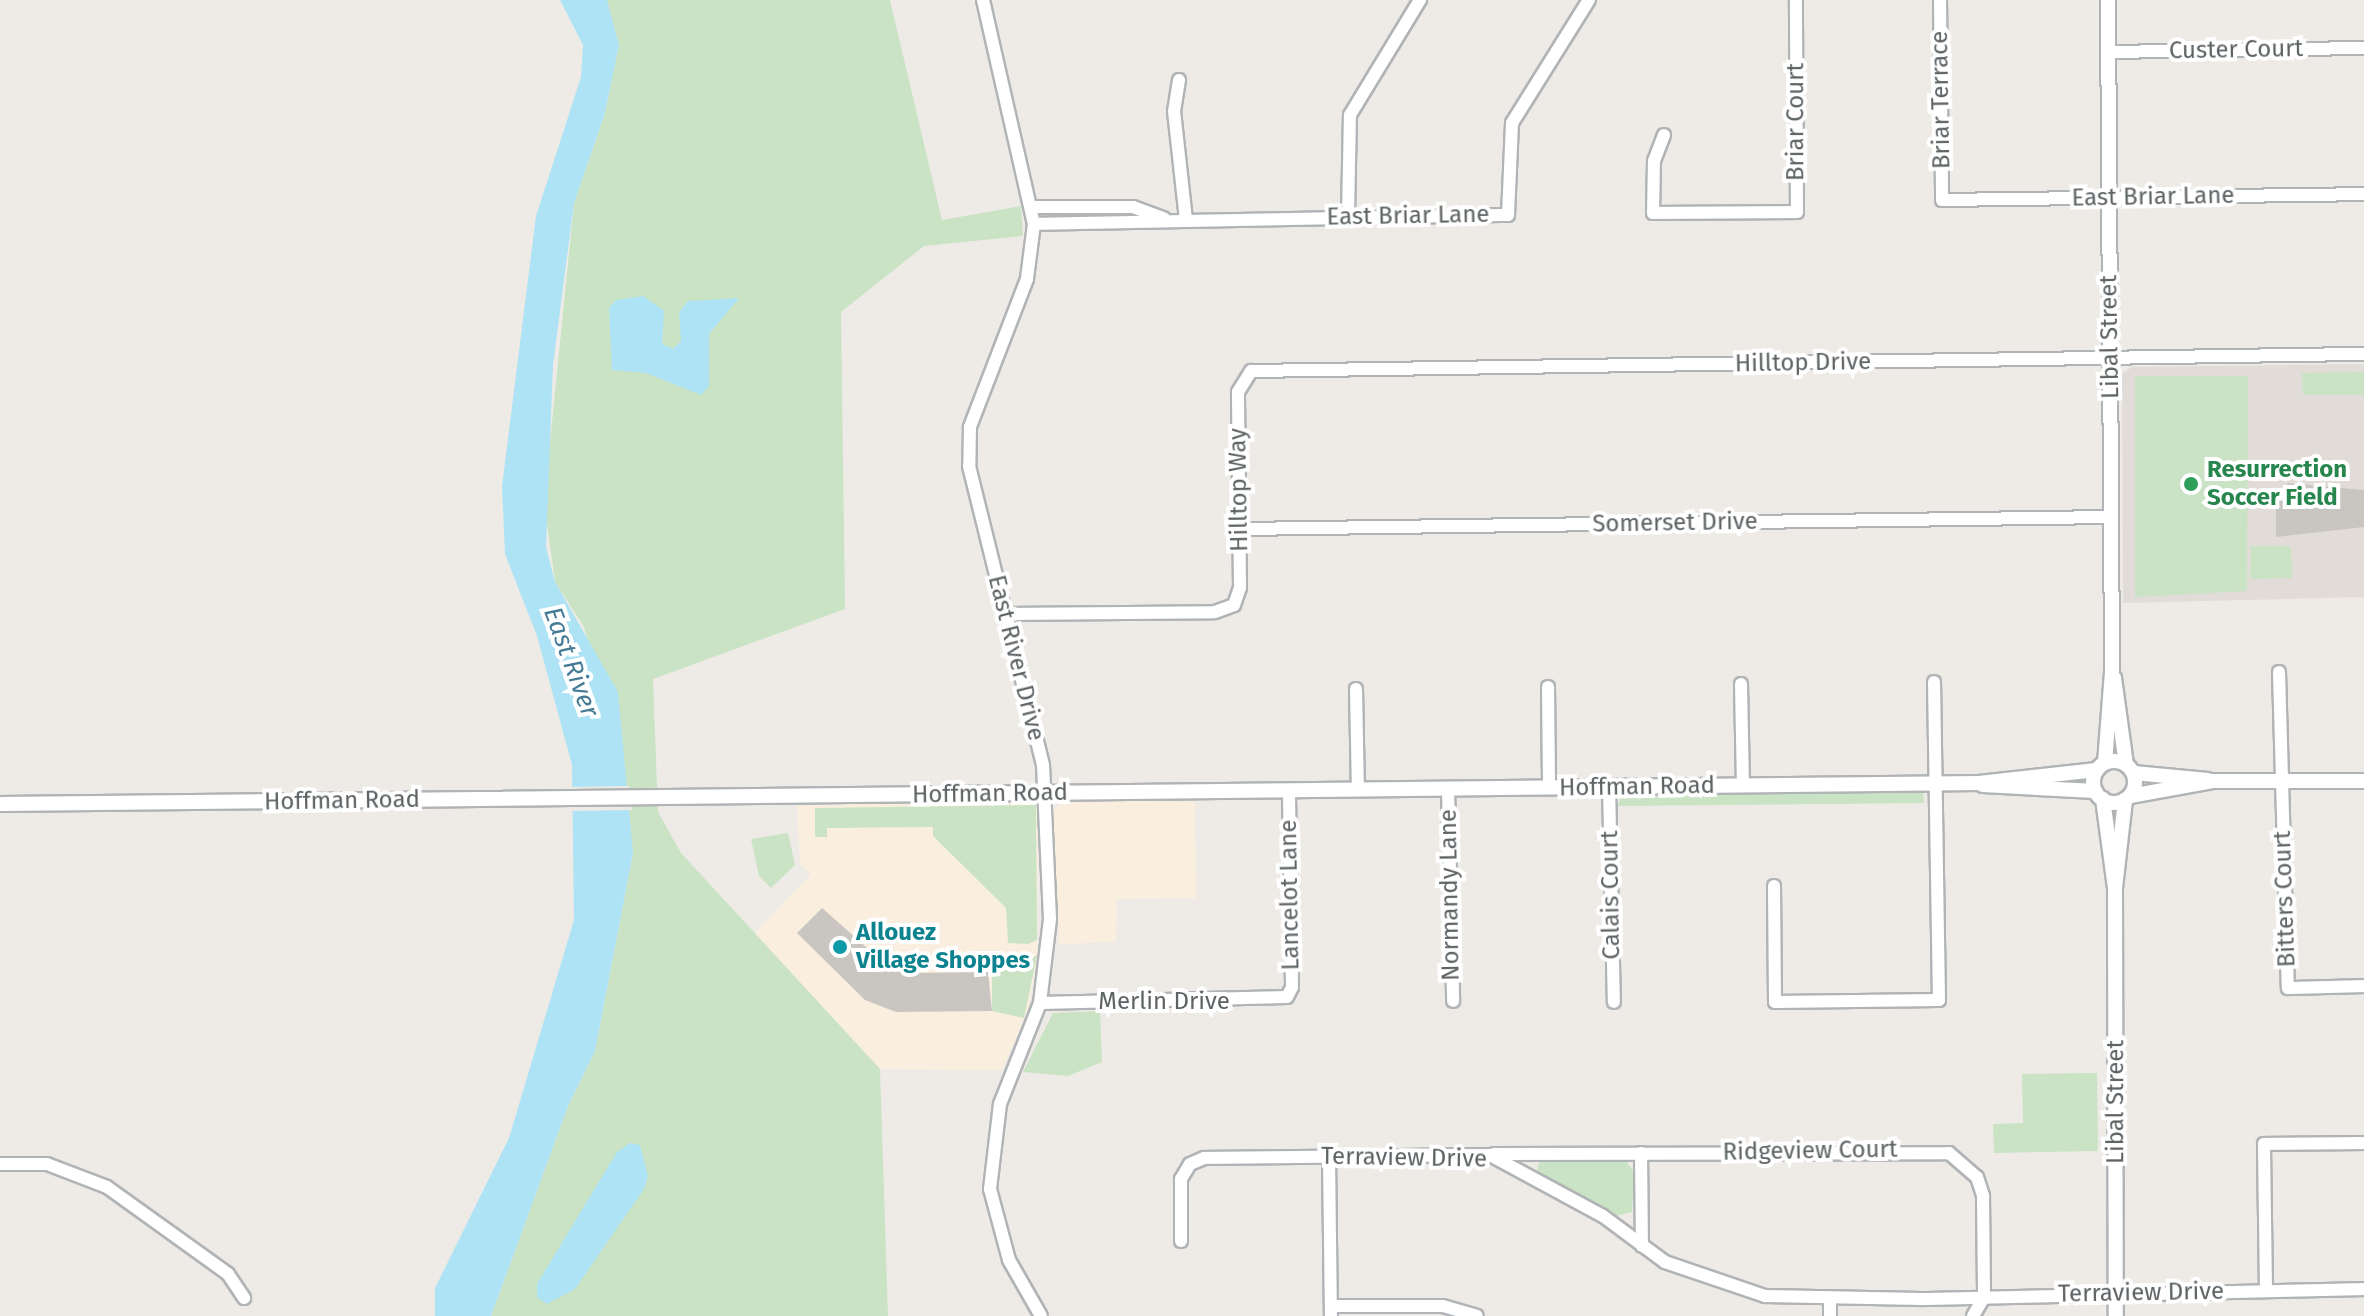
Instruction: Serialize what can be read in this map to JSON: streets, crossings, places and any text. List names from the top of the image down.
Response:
{
  "streets": {
    "street": [
      "Custer Court",
      "Briar Terrace",
      "Briar Court",
      "East Briar Lane",
      "Libal Street",
      "Hilltop Drive",
      "Hilltop Way",
      "Somerset Drive",
      "East River Drive",
      "Hoffman Road",
      "Lancelot Lane",
      "Normandy Lane",
      "Calais Court",
      "Bitters Court",
      "Merlin Drive",
      "Ridgeview Court",
      "Terraview Drive"
    ]
  },
  "crossings": [
    ["Custer Court", "Libal Street"],
    ["Briar Terrace", "East Briar Lane"],
    ["East Briar Lane", "Libal Street"],
    ["East Briar Lane", "East River Drive"],
    ["Libal Street", "Hilltop Drive"],
    ["Libal Street", "Somerset Drive"],
    ["Libal Street", "Hoffman Road"],
    ["Libal Street", "Terraview Drive"],
    ["Hilltop Drive", "Hilltop Way"],
    ["Hilltop Way", "Somerset Drive"],
    ["Hilltop Way", "East River Drive"],
    ["East River Drive", "Hoffman Road"],
    ["East River Drive", "Merlin Drive"],
    ["Hoffman Road", "Lancelot Lane"],
    ["Hoffman Road", "Normandy Lane"],
    ["Hoffman Road", "Calais Court"],
    ["Lancelot Lane", "Merlin Drive"],
    ["Ridgeview Court", "Terraview Drive"]
  ],
  "water": ["East River"],
  "places": ["Resurrection Soccer Field", "Allouez Village Shoppes"]
}
